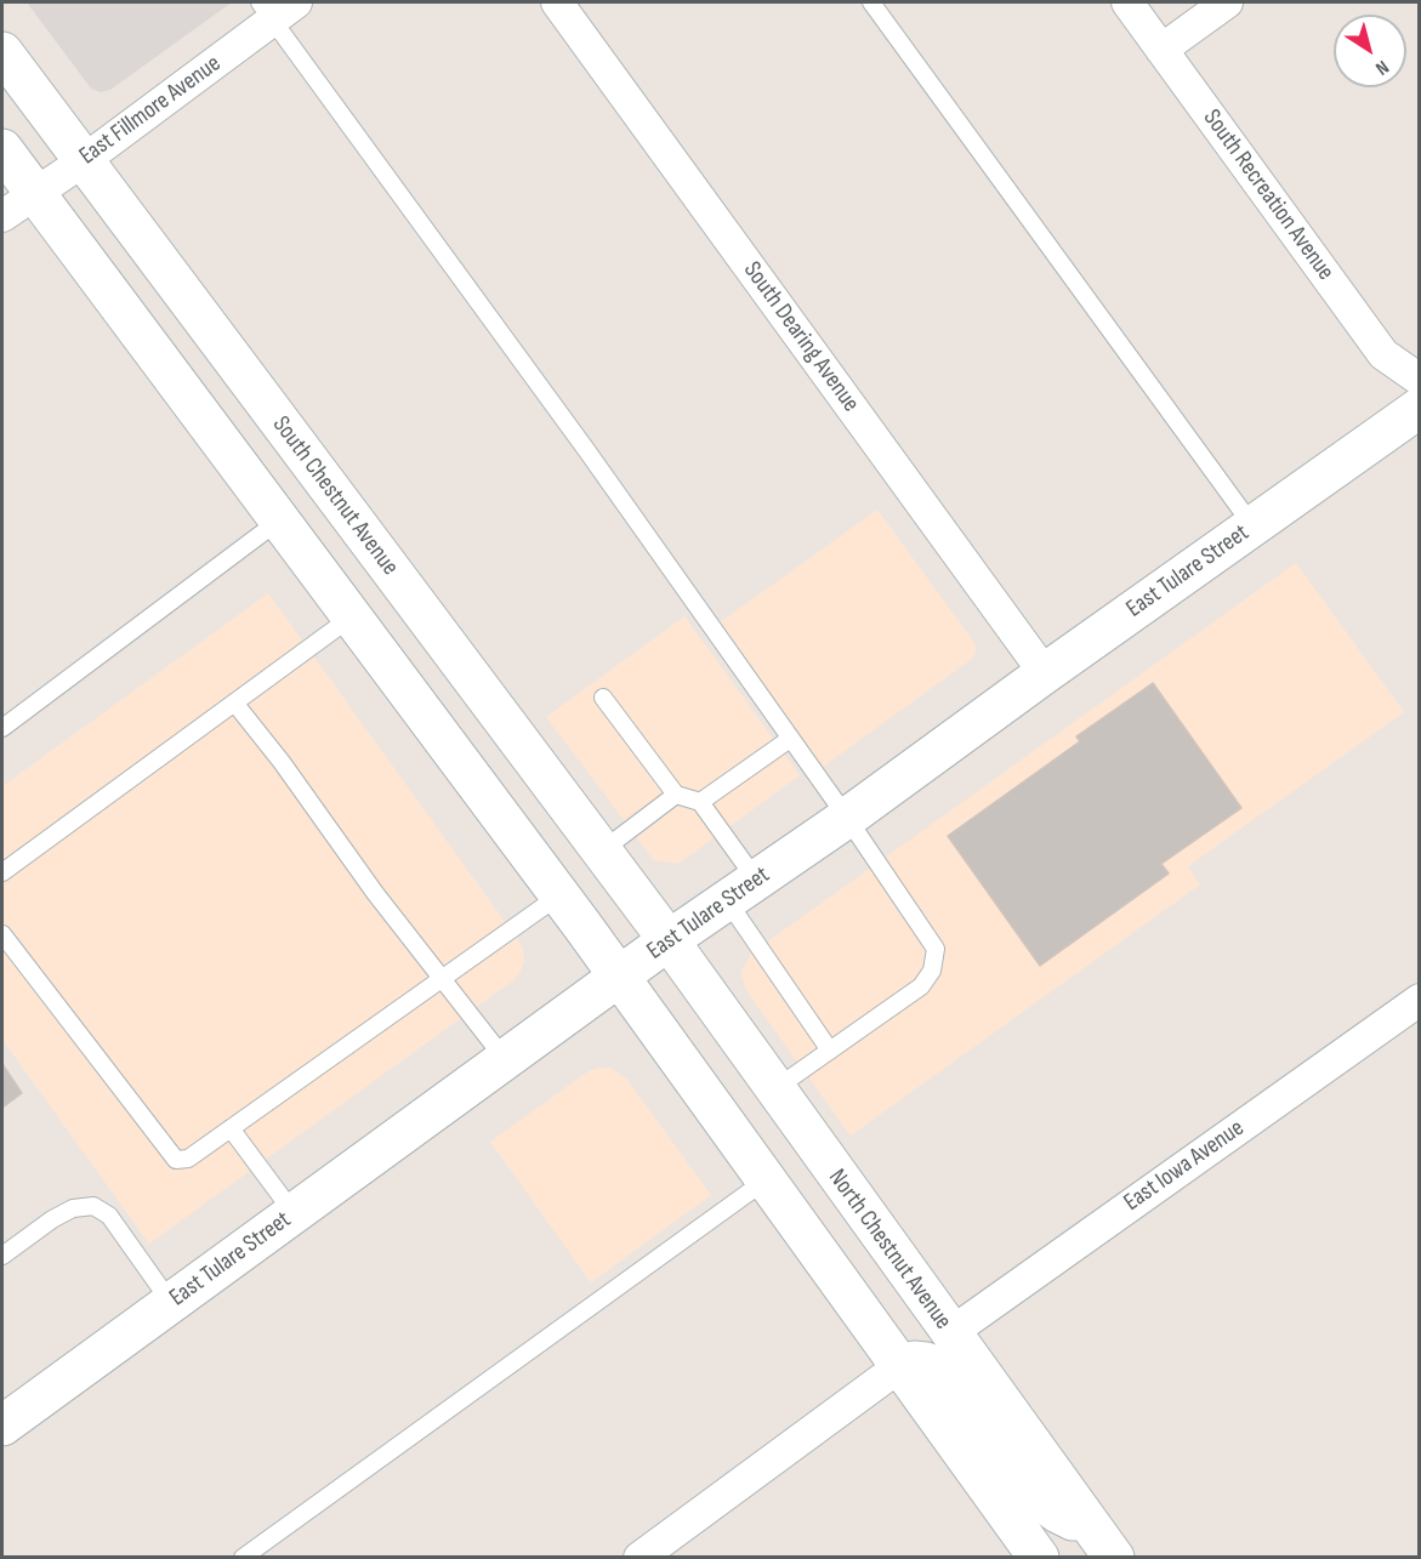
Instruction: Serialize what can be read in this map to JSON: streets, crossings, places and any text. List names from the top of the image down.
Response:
{
  "streets": {
    "main road": ["South Chestnut Avenue", "East Tulare Street", "North Chestnut Avenue"],
    "street": [
      "East Fillmore Avenue",
      "South Recreation Avenue",
      "South Dearing Avenue",
      "East Iowa Avenue"
    ]
  },
  "crossings": [
    ["East Fillmore Avenue", "South Chestnut Avenue"],
    ["South Dearing Avenue", "East Tulare Street"],
    ["South Chestnut Avenue", "East Tulare Street"],
    ["South Chestnut Avenue", "North Chestnut Avenue"],
    ["East Tulare Street", "North Chestnut Avenue"],
    ["East Iowa Avenue", "North Chestnut Avenue"]
  ],
  "north": "bottom right"
}
